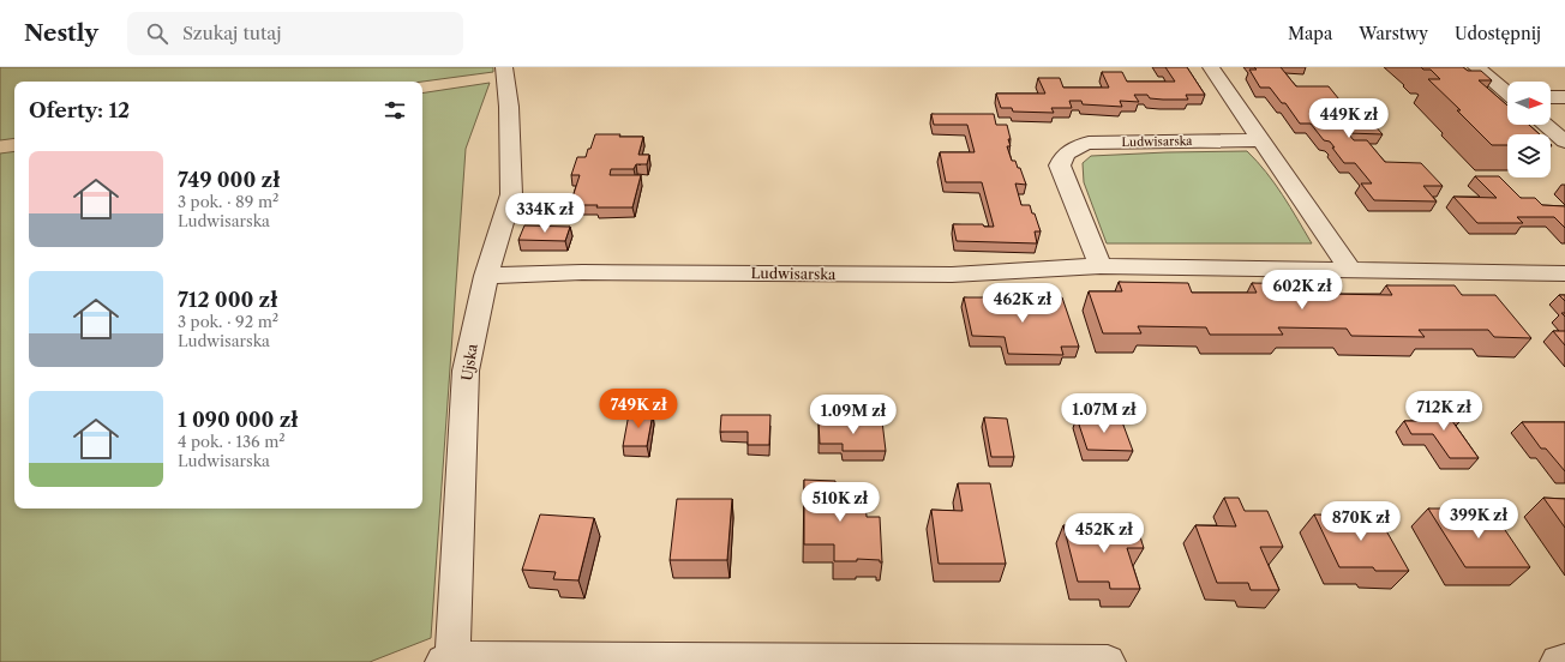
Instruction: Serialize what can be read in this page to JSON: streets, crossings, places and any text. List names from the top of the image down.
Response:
{
  "streets": {
    "street": ["Ludwisarska", "Ujska"]
  },
  "crossings": [
    ["Ludwisarska", "Ujska"]
  ],
  "north": "right",
  "page": {
    "header": "Nestly",
    "search": "Szukaj tutaj",
    "nav": ["Mapa", "Warstwy", "Udostępnij"],
    "heading": "Oferty: 12",
    "price": [
      "449K zł",
      "334K zł",
      "602K zł",
      "462K zł",
      "749K zł",
      "712K zł",
      "1.07M zł",
      "1.09M zł",
      "510K zł",
      "399K zł",
      "870K zł",
      "452K zł"
    ],
    "list": [
      {
        "name": "749 000 zł",
        "note": "3 pok. · 89 m² · Ludwisarska"
      },
      {
        "name": "712 000 zł",
        "note": "3 pok. · 92 m² · Ludwisarska"
      },
      {
        "name": "1 090 000 zł",
        "note": "4 pok. · 136 m² · Ludwisarska"
      }
    ]
  }
}
